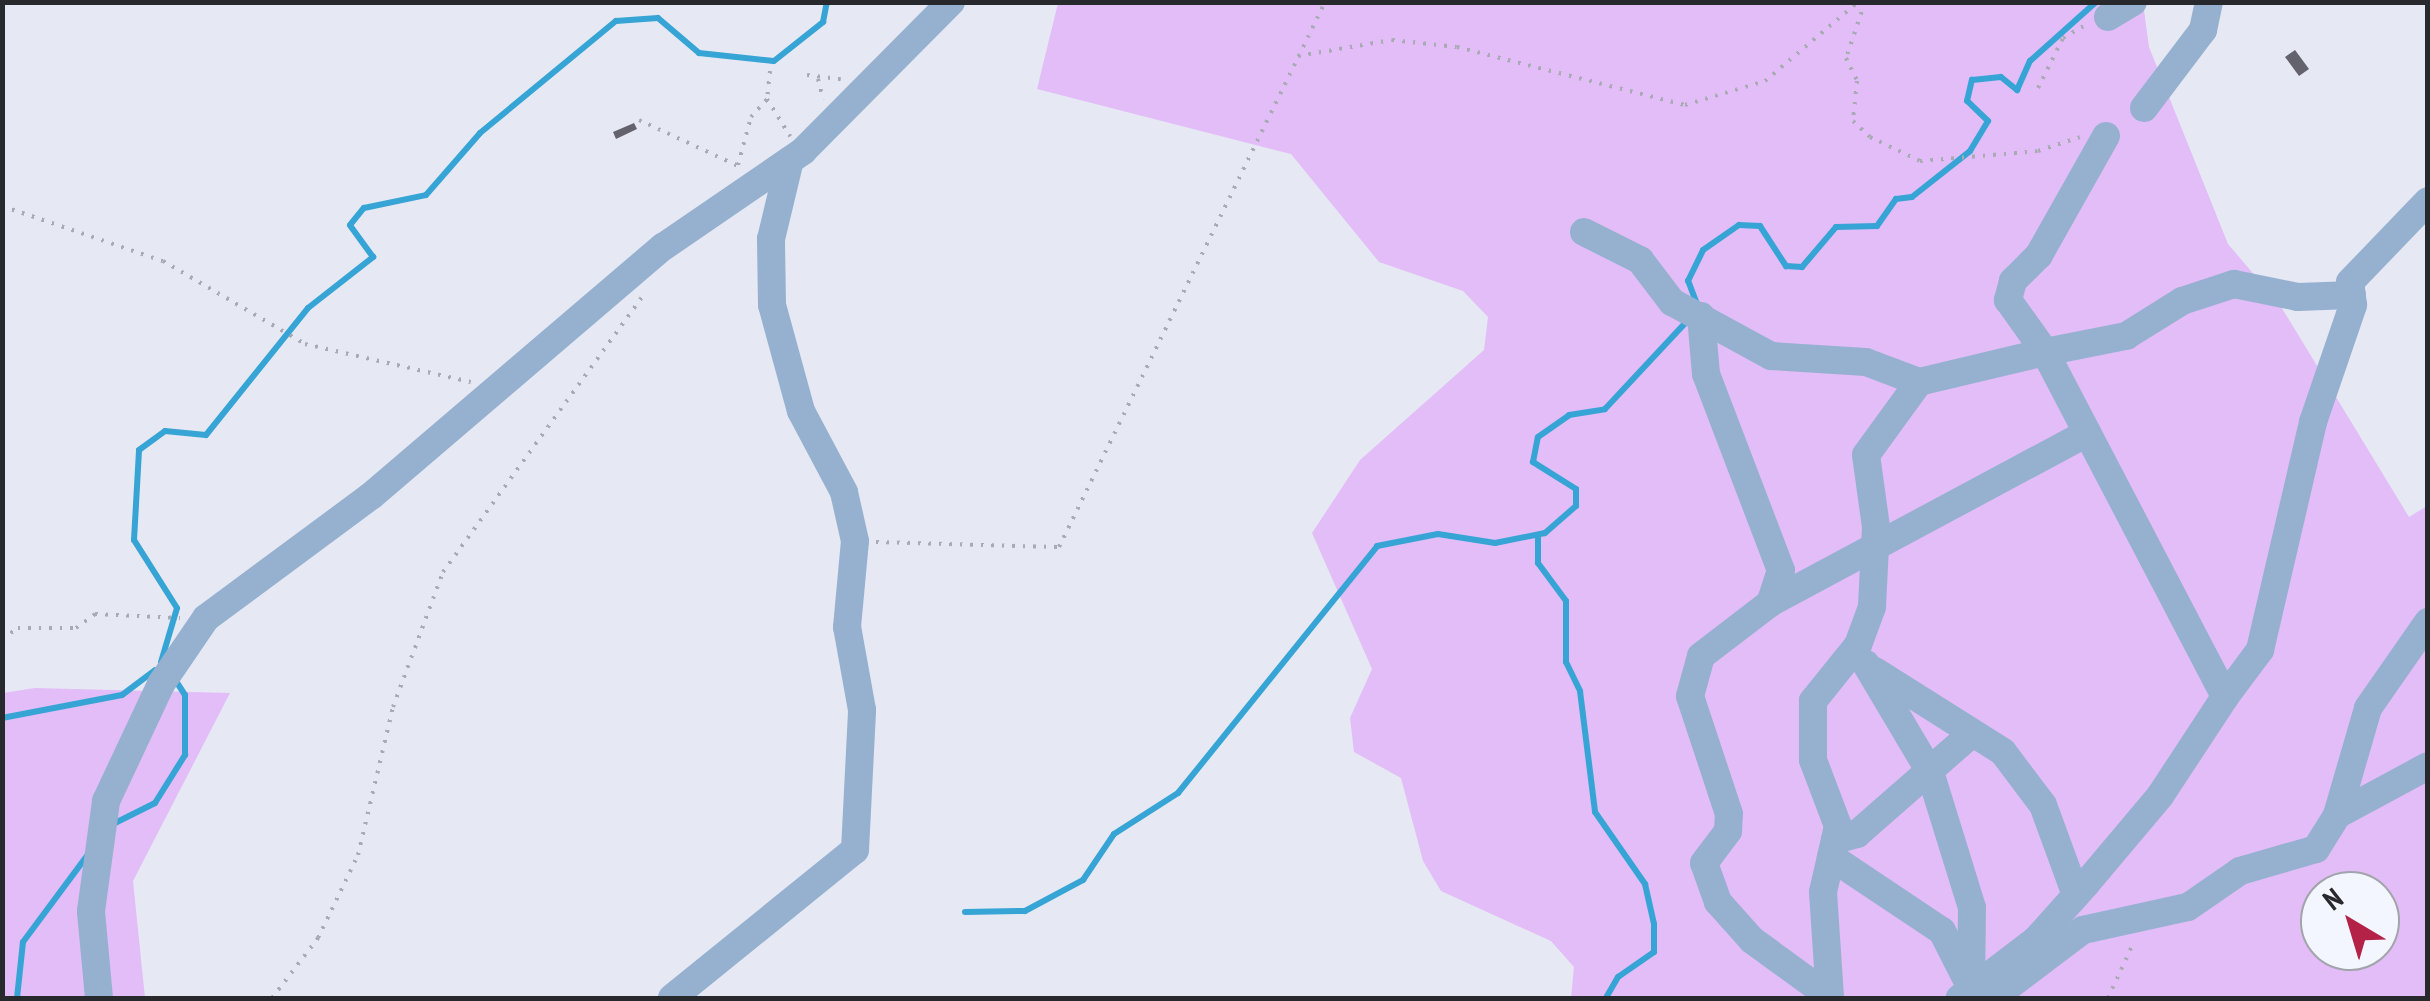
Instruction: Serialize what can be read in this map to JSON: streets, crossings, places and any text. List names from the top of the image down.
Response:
{
  "north": "top left"
}
